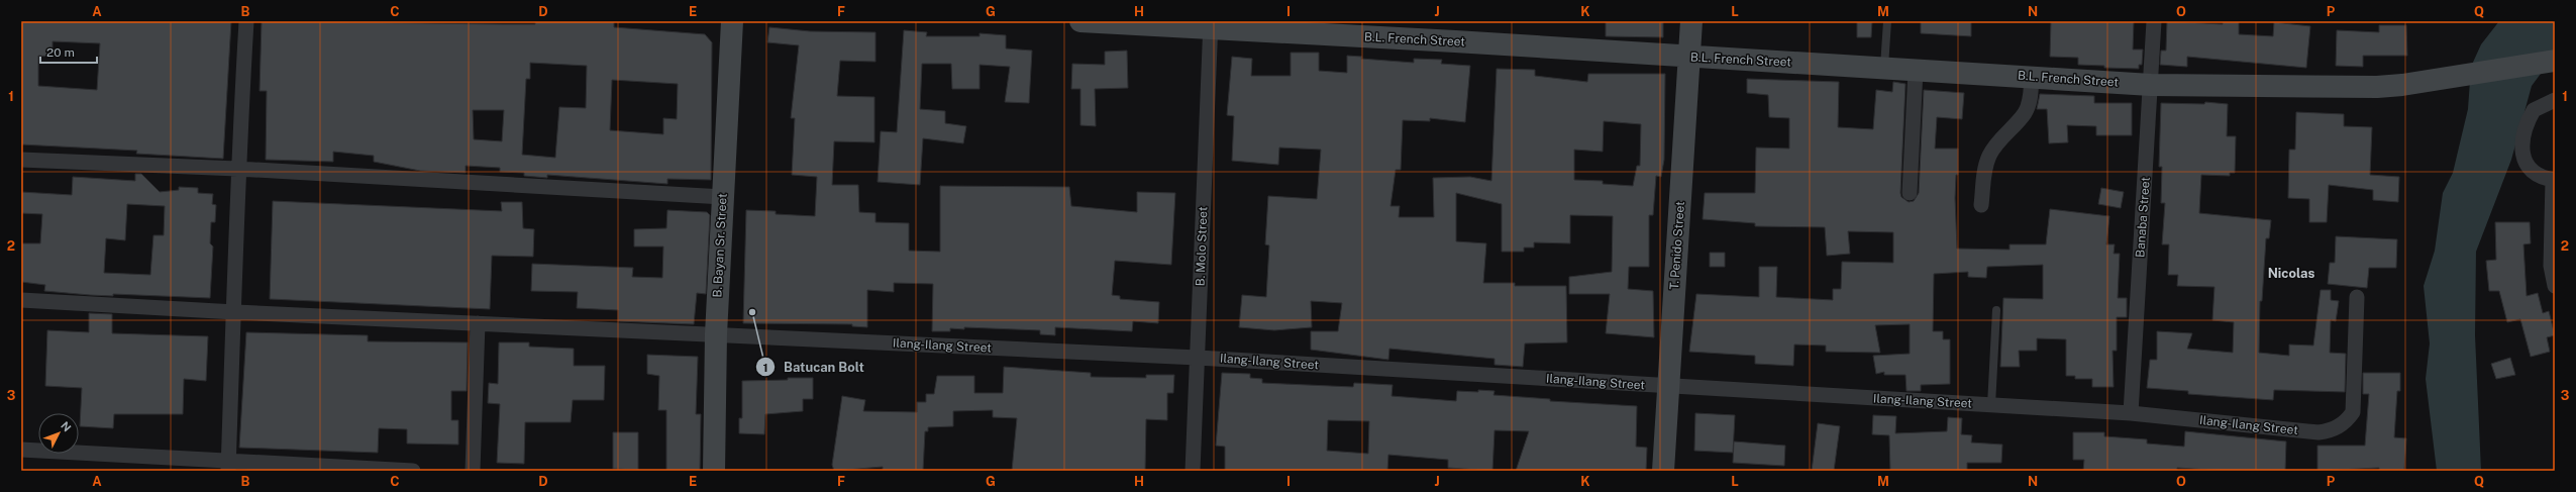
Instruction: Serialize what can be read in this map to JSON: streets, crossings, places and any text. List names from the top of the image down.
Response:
{
  "streets": {
    "street": [
      "B.L. French Street",
      "Banaba Street",
      "B. Bayan Sr. Street",
      "T. Penido Street",
      "B. Molo Street",
      "Ilang-Ilang Street"
    ]
  },
  "crossings": [
    ["B.L. French Street", "Banaba Street"],
    ["B.L. French Street", "T. Penido Street"],
    ["B.L. French Street", "B. Molo Street"],
    ["Banaba Street", "Ilang-Ilang Street"],
    ["B. Bayan Sr. Street", "Ilang-Ilang Street"],
    ["T. Penido Street", "Ilang-Ilang Street"],
    ["B. Molo Street", "Ilang-Ilang Street"]
  ],
  "districts": ["Nicolas"],
  "places": ["Batucan Bolt"],
  "scale_bar": "20 m",
  "north": "top right",
  "grid": {
    "columns": [
      "A",
      "B",
      "C",
      "D",
      "E",
      "F",
      "G",
      "H",
      "I",
      "J",
      "K",
      "L",
      "M",
      "N",
      "O",
      "P",
      "Q"
    ],
    "rows": ["1", "2", "3"]
  }
}
